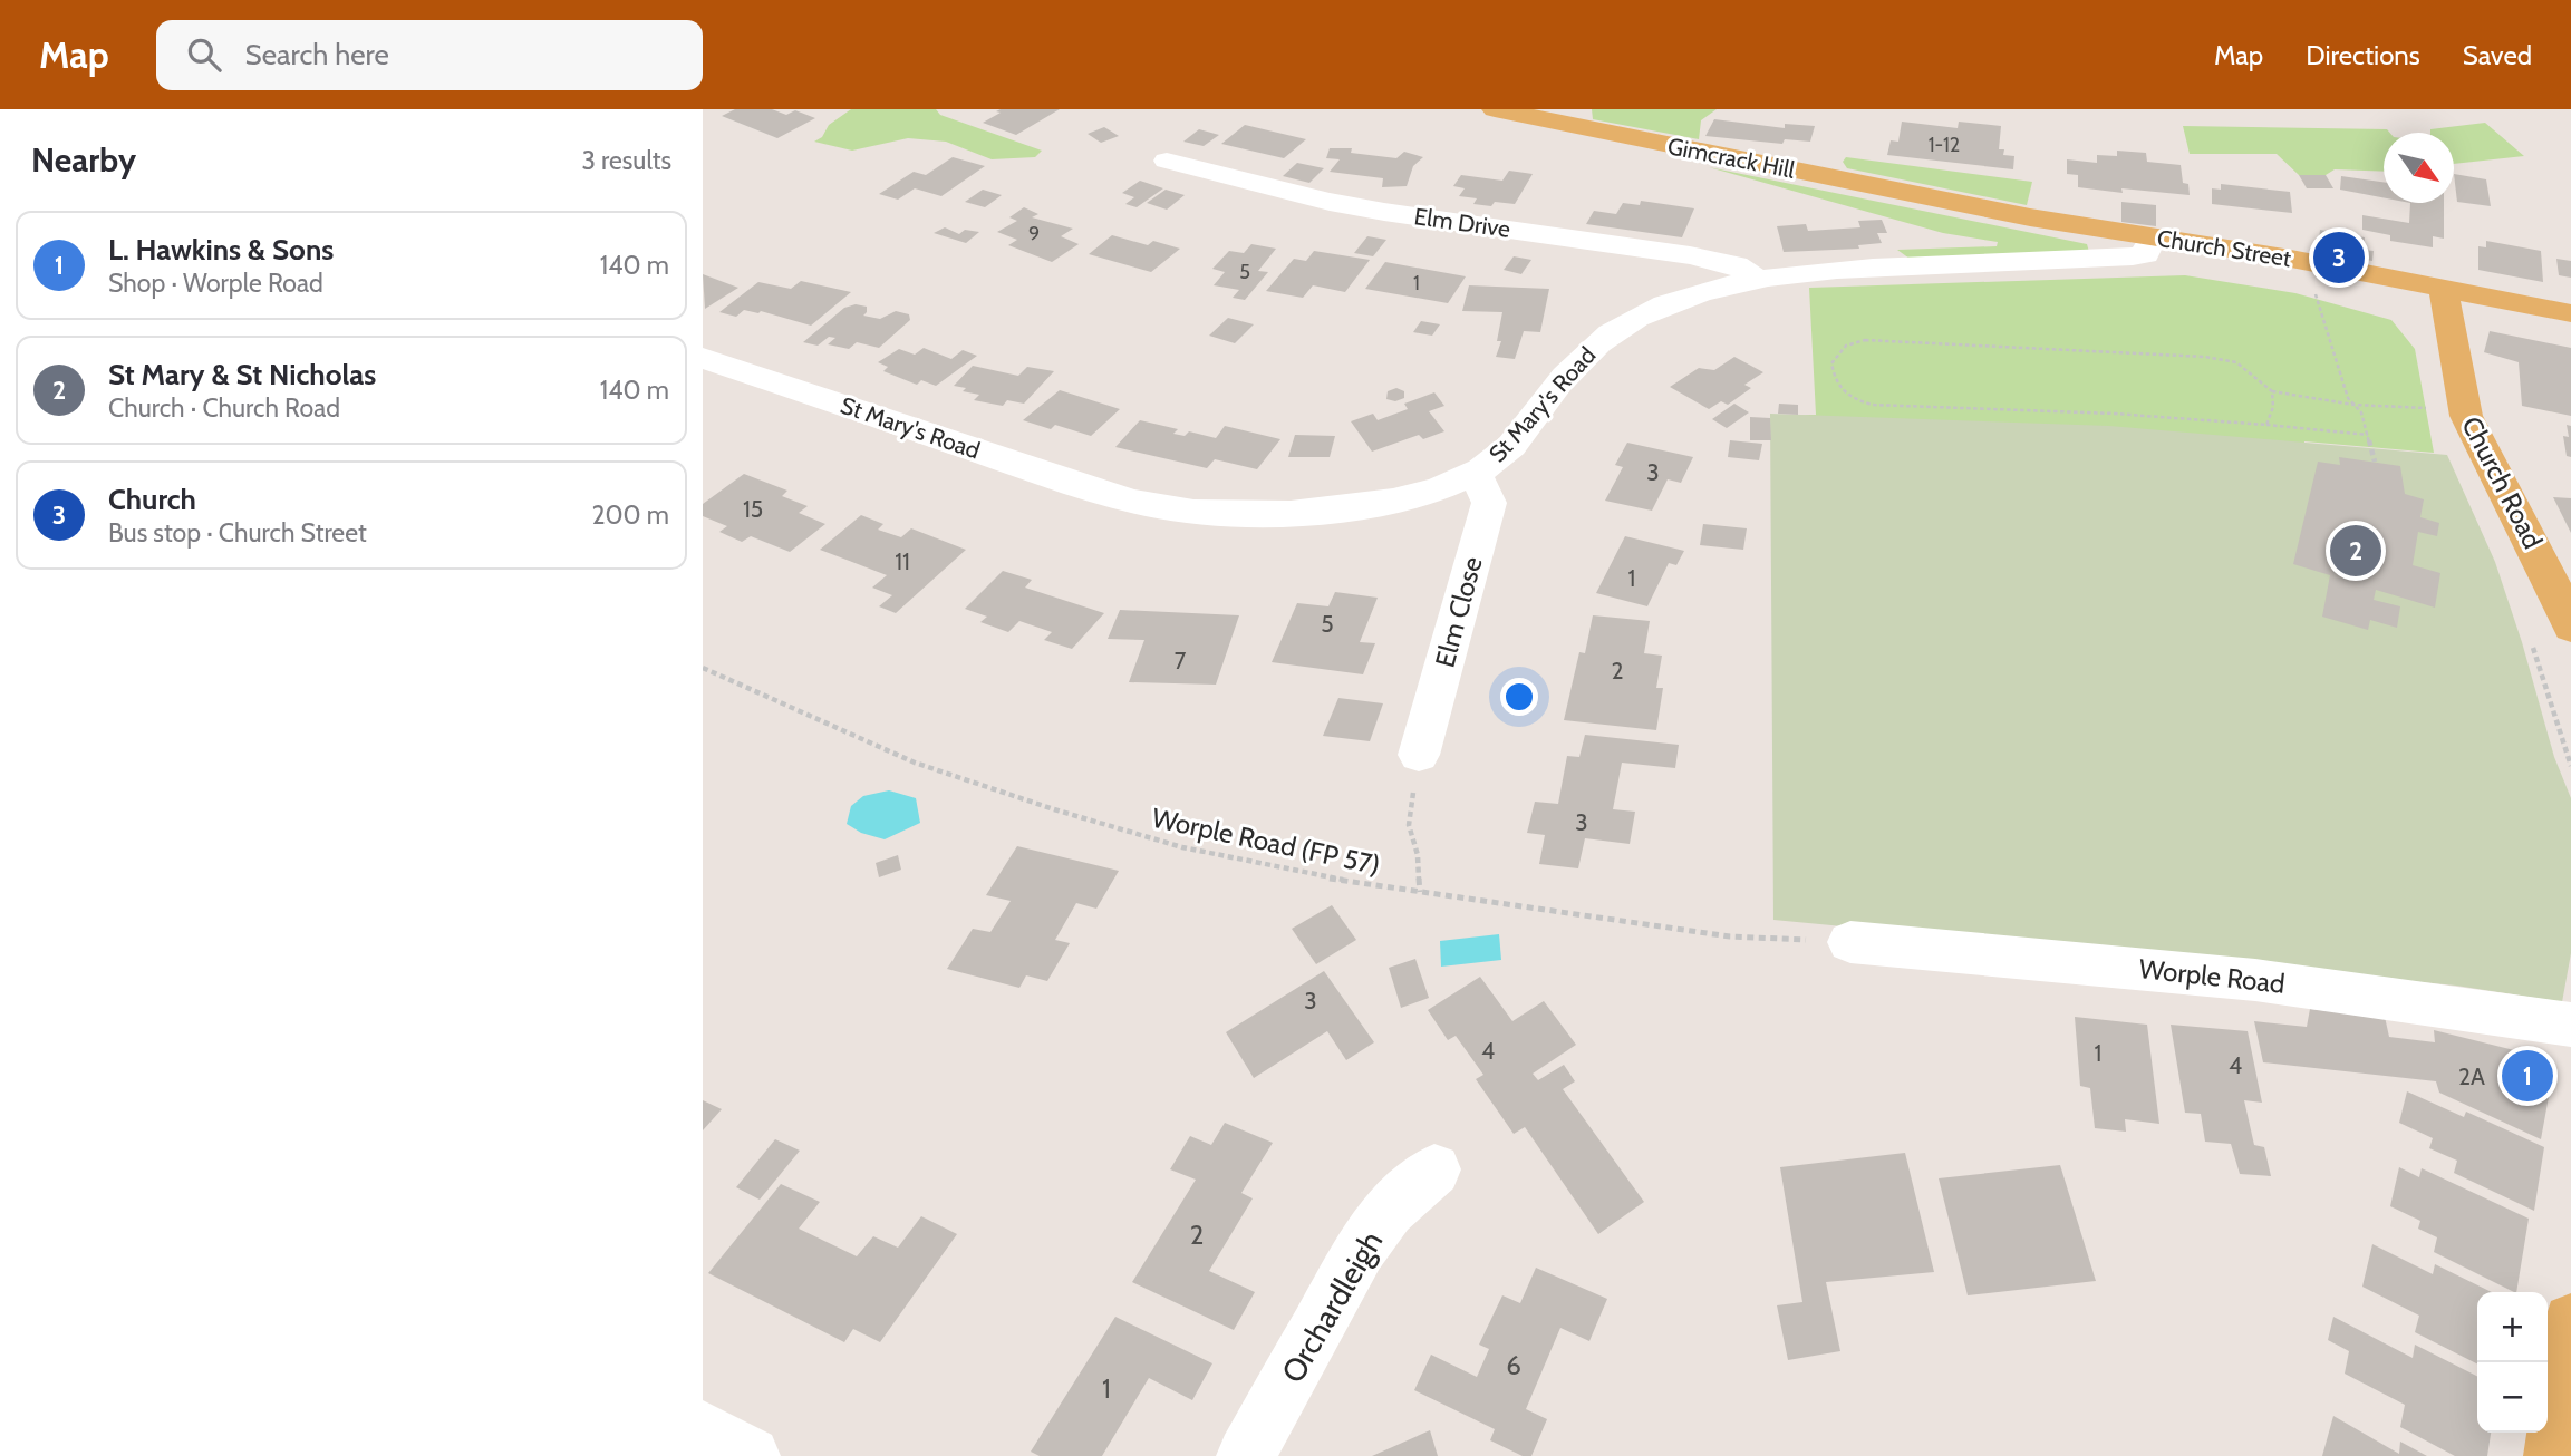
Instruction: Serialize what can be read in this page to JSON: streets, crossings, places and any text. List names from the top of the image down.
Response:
{
  "streets": {
    "main road": ["Gimcrack Hill", "Church Street", "Church Road"],
    "street": [
      "Elm Drive",
      "St Mary's Road",
      "Elm Close",
      "Worple Road",
      "Orchardleigh"
    ],
    "path": ["Worple Road (FP 57)"]
  },
  "crossings": [
    ["Gimcrack Hill", "Church Street"],
    ["Elm Drive", "St Mary's Road"],
    ["Church Street", "St Mary's Road"],
    ["Church Street", "Church Road"],
    ["St Mary's Road", "Elm Close"],
    ["Worple Road (FP 57)", "Worple Road"]
  ],
  "house_numbers": [
    "1-12",
    "9",
    "5",
    "1",
    "3",
    "15",
    "11",
    "1",
    "5",
    "7",
    "2",
    "3",
    "3",
    "4",
    "1",
    "4",
    "2A",
    "2",
    "6",
    "1"
  ],
  "north": "bottom right",
  "page": {
    "header": "Map",
    "search": "Search here",
    "nav": ["Map", "Directions", "Saved"],
    "heading": ["Nearby", "3 results"],
    "list": [
      {
        "mark": "1",
        "name": "L. Hawkins & Sons",
        "note": "Shop · Worple Road",
        "value": "140 m"
      },
      {
        "mark": "2",
        "name": "St Mary & St Nicholas",
        "note": "Church · Church Road",
        "value": "140 m"
      },
      {
        "mark": "3",
        "name": "Church",
        "note": "Bus stop · Church Street",
        "value": "200 m"
      }
    ],
    "pins": ["3", "2", "1"],
    "map_buttons": ["+", "−"]
  }
}
